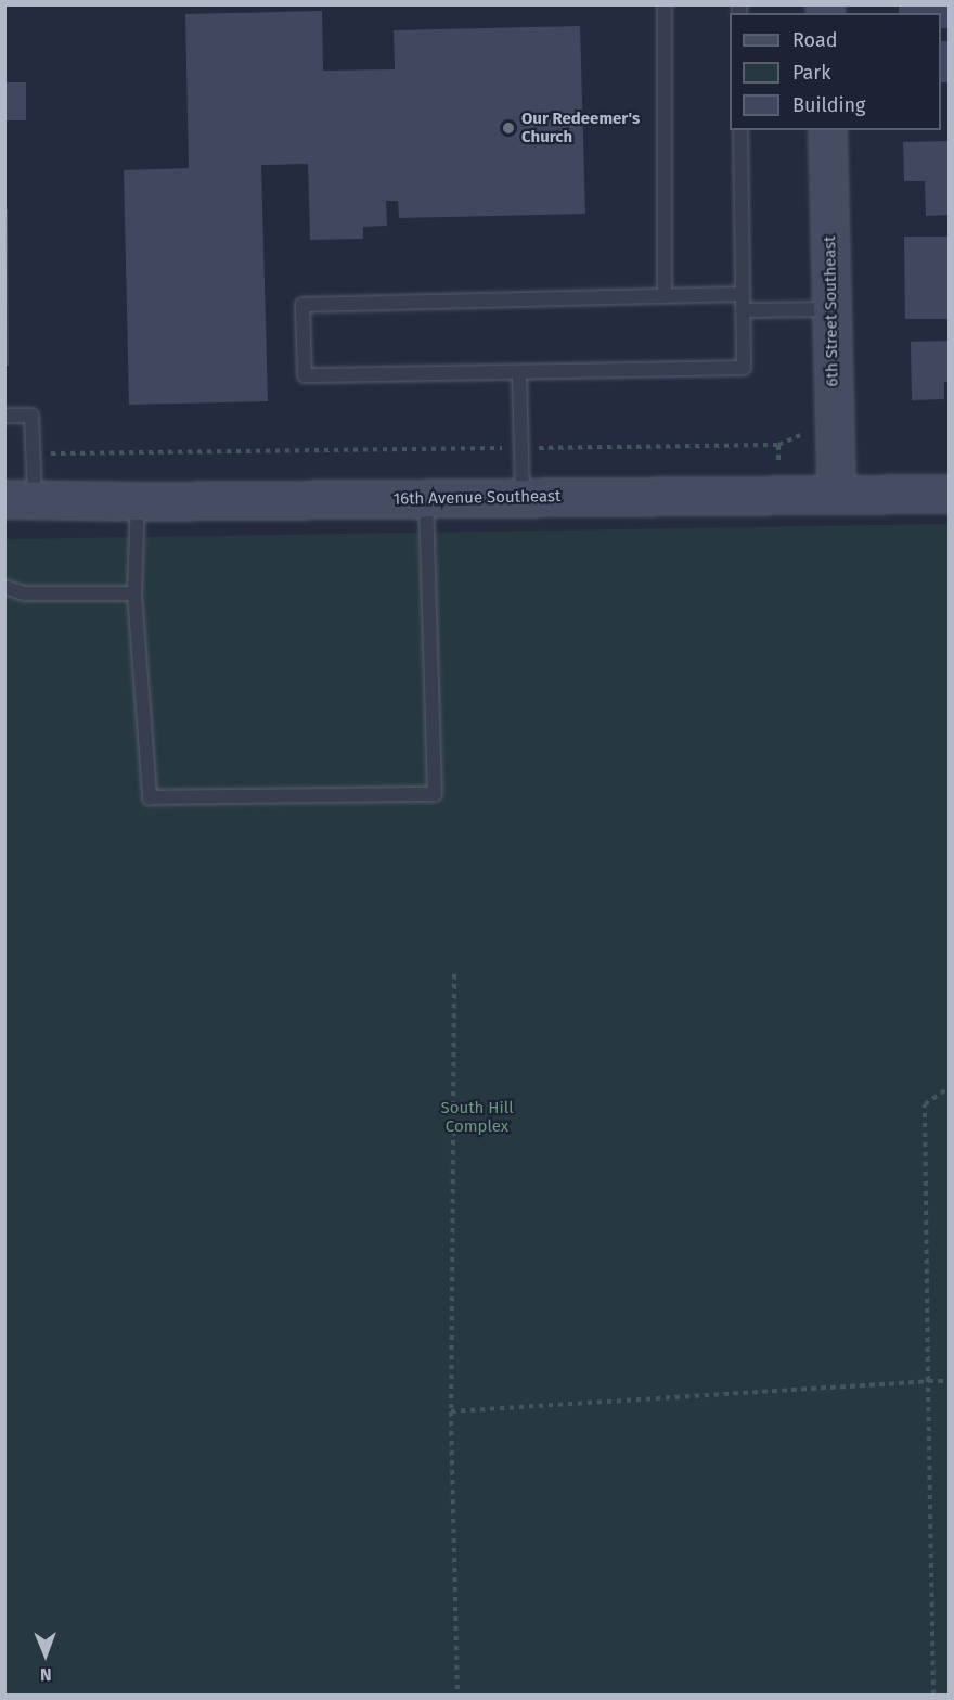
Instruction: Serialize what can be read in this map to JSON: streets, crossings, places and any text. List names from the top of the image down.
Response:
{
  "streets": {
    "street": ["6th Street Southeast", "16th Avenue Southeast"]
  },
  "crossings": [
    ["6th Street Southeast", "16th Avenue Southeast"]
  ],
  "parks": ["South Hill Complex"],
  "places": ["Our Redeemer's Church"],
  "legend": ["Road", "Park", "Building"],
  "north": "bottom"
}
